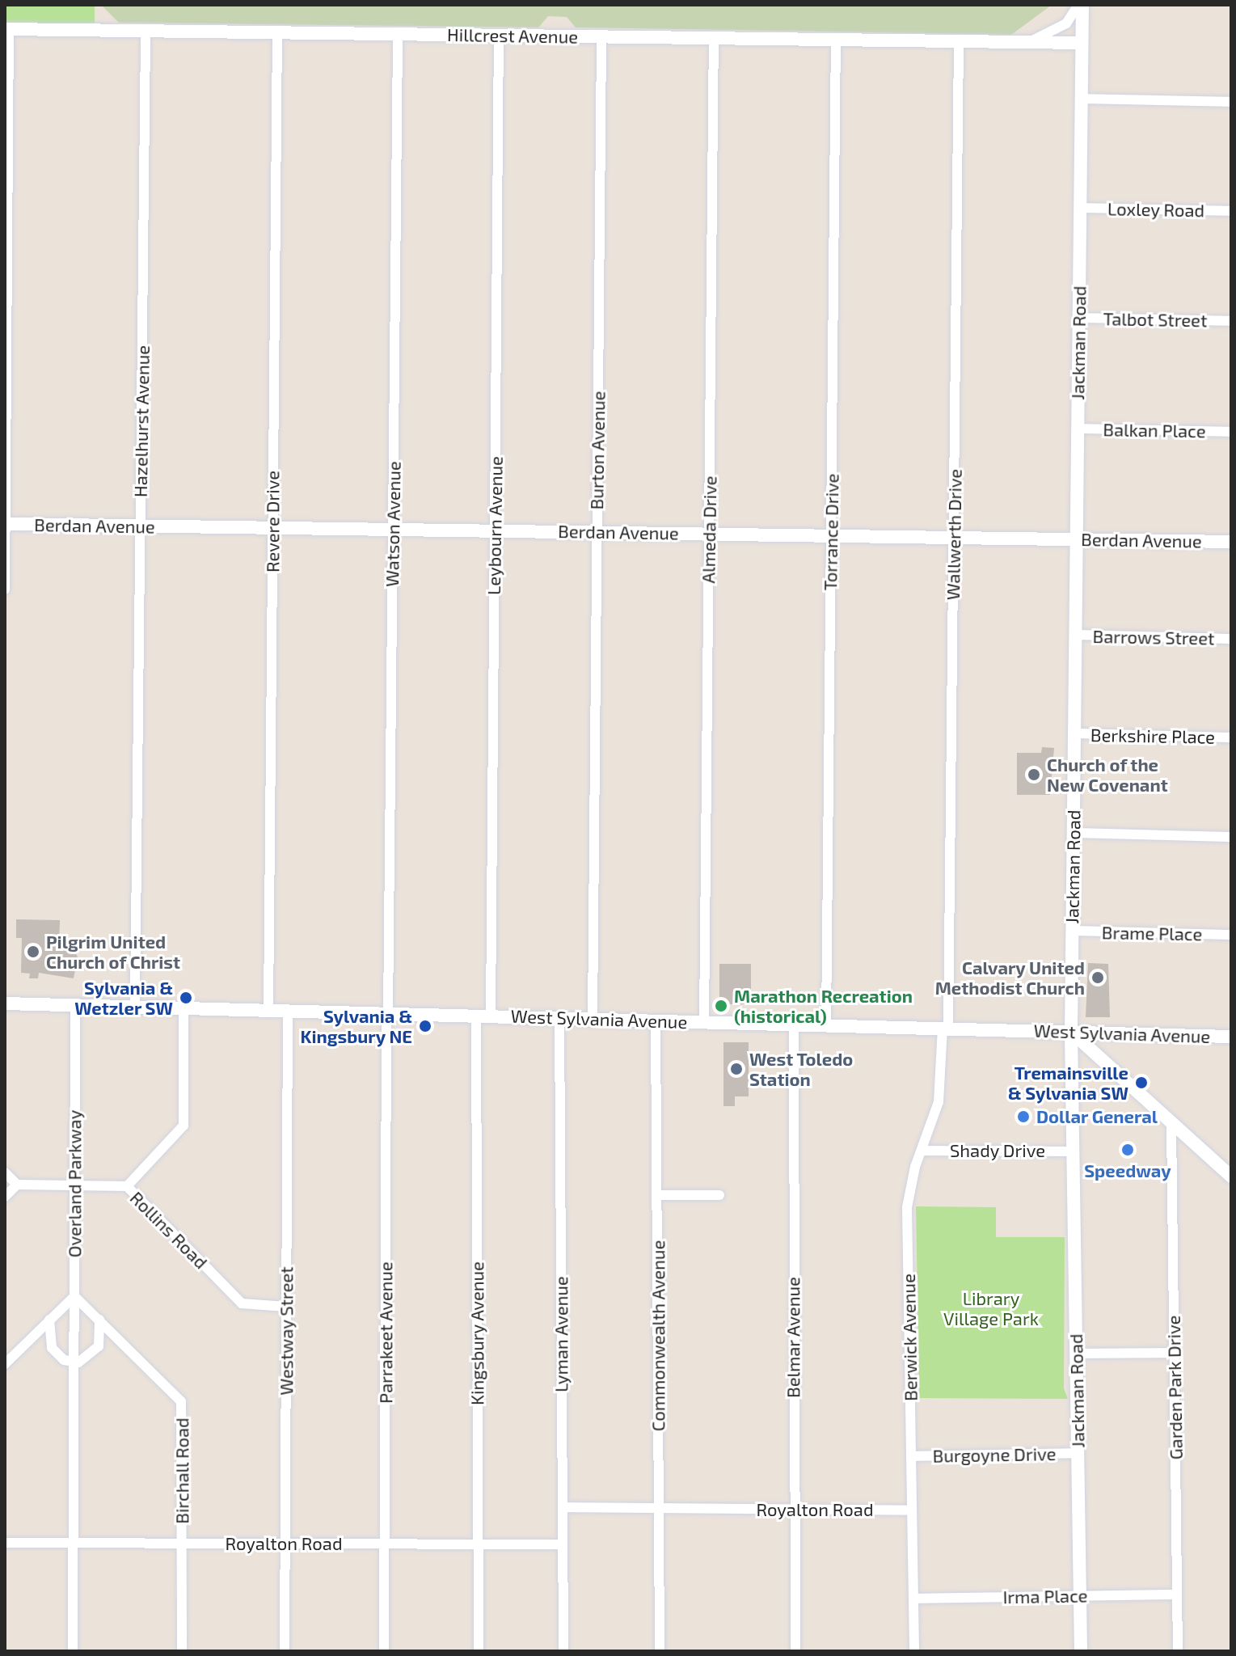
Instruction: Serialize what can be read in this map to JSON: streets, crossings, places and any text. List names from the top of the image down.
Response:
{
  "streets": {
    "street": [
      "Hillcrest Avenue",
      "Loxley Road",
      "Talbot Street",
      "Jackman Road",
      "Hazelhurst Avenue",
      "Balkan Place",
      "Burton Avenue",
      "Revere Drive",
      "Watson Avenue",
      "Berdan Avenue",
      "Leybourn Avenue",
      "Almeda Drive",
      "Torrance Drive",
      "Wallwerth Drive",
      "Barrows Street",
      "Berkshire Place",
      "Brame Place",
      "West Sylvania Avenue",
      "Shady Drive",
      "Overland Parkway",
      "Rollins Road",
      "Westway Street",
      "Parrakeet Avenue",
      "Kingsbury Avenue",
      "Lyman Avenue",
      "Commonwealth Avenue",
      "Belmar Avenue",
      "Berwick Avenue",
      "Garden Park Drive",
      "Burgoyne Drive",
      "Birchall Road",
      "Royalton Road",
      "Irma Place"
    ]
  },
  "crossings": [
    ["Hillcrest Avenue", "Jackman Road"],
    ["Hillcrest Avenue", "Hazelhurst Avenue"],
    ["Hillcrest Avenue", "Burton Avenue"],
    ["Hillcrest Avenue", "Revere Drive"],
    ["Hillcrest Avenue", "Watson Avenue"],
    ["Hillcrest Avenue", "Leybourn Avenue"],
    ["Hillcrest Avenue", "Almeda Drive"],
    ["Hillcrest Avenue", "Torrance Drive"],
    ["Hillcrest Avenue", "Wallwerth Drive"],
    ["Loxley Road", "Jackman Road"],
    ["Talbot Street", "Jackman Road"],
    ["Jackman Road", "Balkan Place"],
    ["Jackman Road", "Berdan Avenue"],
    ["Jackman Road", "Barrows Street"],
    ["Jackman Road", "Berkshire Place"],
    ["Jackman Road", "Brame Place"],
    ["Jackman Road", "West Sylvania Avenue"],
    ["Jackman Road", "Shady Drive"],
    ["Jackman Road", "Burgoyne Drive"],
    ["Jackman Road", "Irma Place"],
    ["Hazelhurst Avenue", "Berdan Avenue"],
    ["Hazelhurst Avenue", "West Sylvania Avenue"],
    ["Burton Avenue", "Berdan Avenue"],
    ["Burton Avenue", "West Sylvania Avenue"],
    ["Revere Drive", "Berdan Avenue"],
    ["Revere Drive", "West Sylvania Avenue"],
    ["Watson Avenue", "Berdan Avenue"],
    ["Watson Avenue", "West Sylvania Avenue"],
    ["Watson Avenue", "Parrakeet Avenue"],
    ["Berdan Avenue", "Leybourn Avenue"],
    ["Berdan Avenue", "Almeda Drive"],
    ["Berdan Avenue", "Torrance Drive"],
    ["Berdan Avenue", "Wallwerth Drive"],
    ["Leybourn Avenue", "West Sylvania Avenue"],
    ["Almeda Drive", "West Sylvania Avenue"],
    ["Torrance Drive", "West Sylvania Avenue"],
    ["Wallwerth Drive", "West Sylvania Avenue"],
    ["Wallwerth Drive", "Berwick Avenue"],
    ["West Sylvania Avenue", "Overland Parkway"],
    ["West Sylvania Avenue", "Westway Street"],
    ["West Sylvania Avenue", "Parrakeet Avenue"],
    ["West Sylvania Avenue", "Kingsbury Avenue"],
    ["West Sylvania Avenue", "Lyman Avenue"],
    ["West Sylvania Avenue", "Commonwealth Avenue"],
    ["West Sylvania Avenue", "Belmar Avenue"],
    ["West Sylvania Avenue", "Berwick Avenue"],
    ["Shady Drive", "Berwick Avenue"],
    ["Overland Parkway", "Rollins Road"],
    ["Overland Parkway", "Birchall Road"],
    ["Overland Parkway", "Royalton Road"],
    ["Rollins Road", "Westway Street"],
    ["Westway Street", "Royalton Road"],
    ["Parrakeet Avenue", "Royalton Road"],
    ["Kingsbury Avenue", "Royalton Road"],
    ["Lyman Avenue", "Royalton Road"],
    ["Commonwealth Avenue", "Royalton Road"],
    ["Belmar Avenue", "Royalton Road"],
    ["Berwick Avenue", "Burgoyne Drive"],
    ["Berwick Avenue", "Royalton Road"],
    ["Berwick Avenue", "Irma Place"],
    ["Garden Park Drive", "Irma Place"],
    ["Birchall Road", "Royalton Road"]
  ],
  "parks": ["Library Village Park"],
  "places": [
    "Church of the New Covenant",
    "Pilgrim United Church of Christ",
    "Calvary United Methodist Church",
    "Sylvania & Wetzler SW",
    "Marathon Recreation (historical)",
    "Sylvania & Kingsbury NE",
    "West Toledo Station",
    "Tremainsville & Sylvania SW",
    "Dollar General",
    "Speedway"
  ]
}
